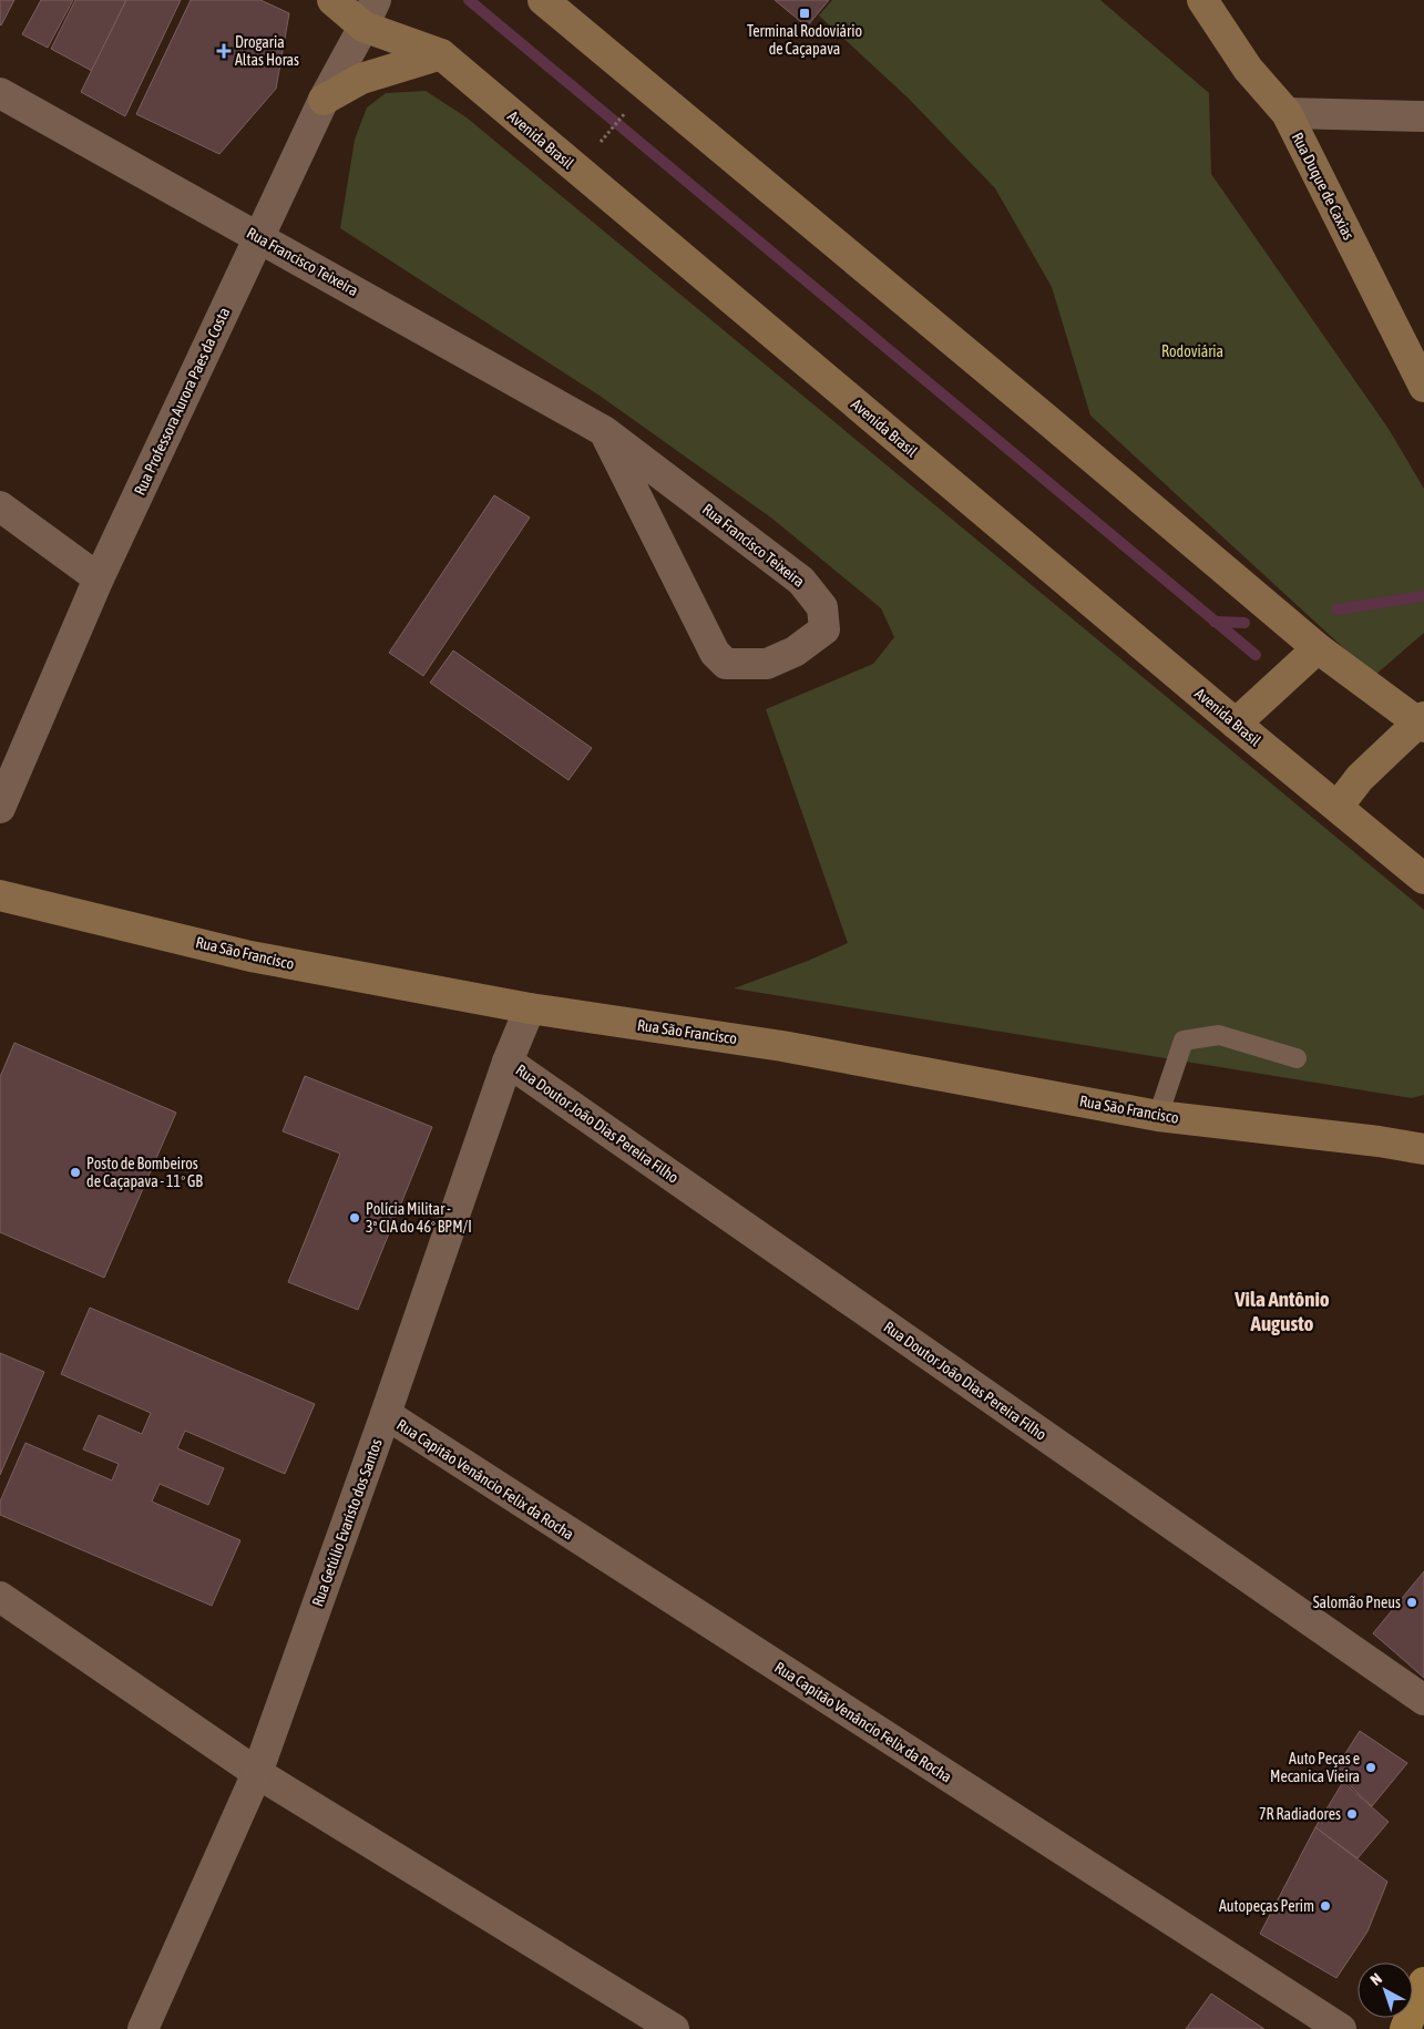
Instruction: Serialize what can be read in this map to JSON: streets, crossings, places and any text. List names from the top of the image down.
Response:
{
  "streets": {
    "main road": ["Avenida Brasil", "Rua Duque de Caxias", "Rua São Francisco"],
    "street": [
      "Rua Francisco Teixeira",
      "Rua Professora Aurora Paes da Costa",
      "Rua Doutor João Dias Pereira Filho",
      "Rua Capitão Venâncio Felix da Rocha",
      "Rua Getúlio Evaristo dos Santos"
    ]
  },
  "crossings": [
    ["Avenida Brasil", "Rua Professora Aurora Paes da Costa"],
    ["Rua Francisco Teixeira", "Rua Professora Aurora Paes da Costa"],
    ["Rua São Francisco", "Rua Getúlio Evaristo dos Santos"],
    ["Rua Doutor João Dias Pereira Filho", "Rua Getúlio Evaristo dos Santos"],
    ["Rua Capitão Venâncio Felix da Rocha", "Rua Getúlio Evaristo dos Santos"]
  ],
  "districts": ["Vila Antônio Augusto"],
  "parks": ["Rodoviária"],
  "places": {
    "transit": ["Terminal Rodoviário de Caçapava"],
    "health": ["Drogaria Altas Horas"],
    "other": [
      "Posto de Bombeiros de Caçapava - 11º GB",
      "Polícia Militar - 3ª CIA do 46º BPM/I",
      "Salomão Pneus",
      "Auto Peças e Mecanica Vieira",
      "7R Radiadores",
      "Autopeças Perim"
    ]
  },
  "north": "top left"
}
